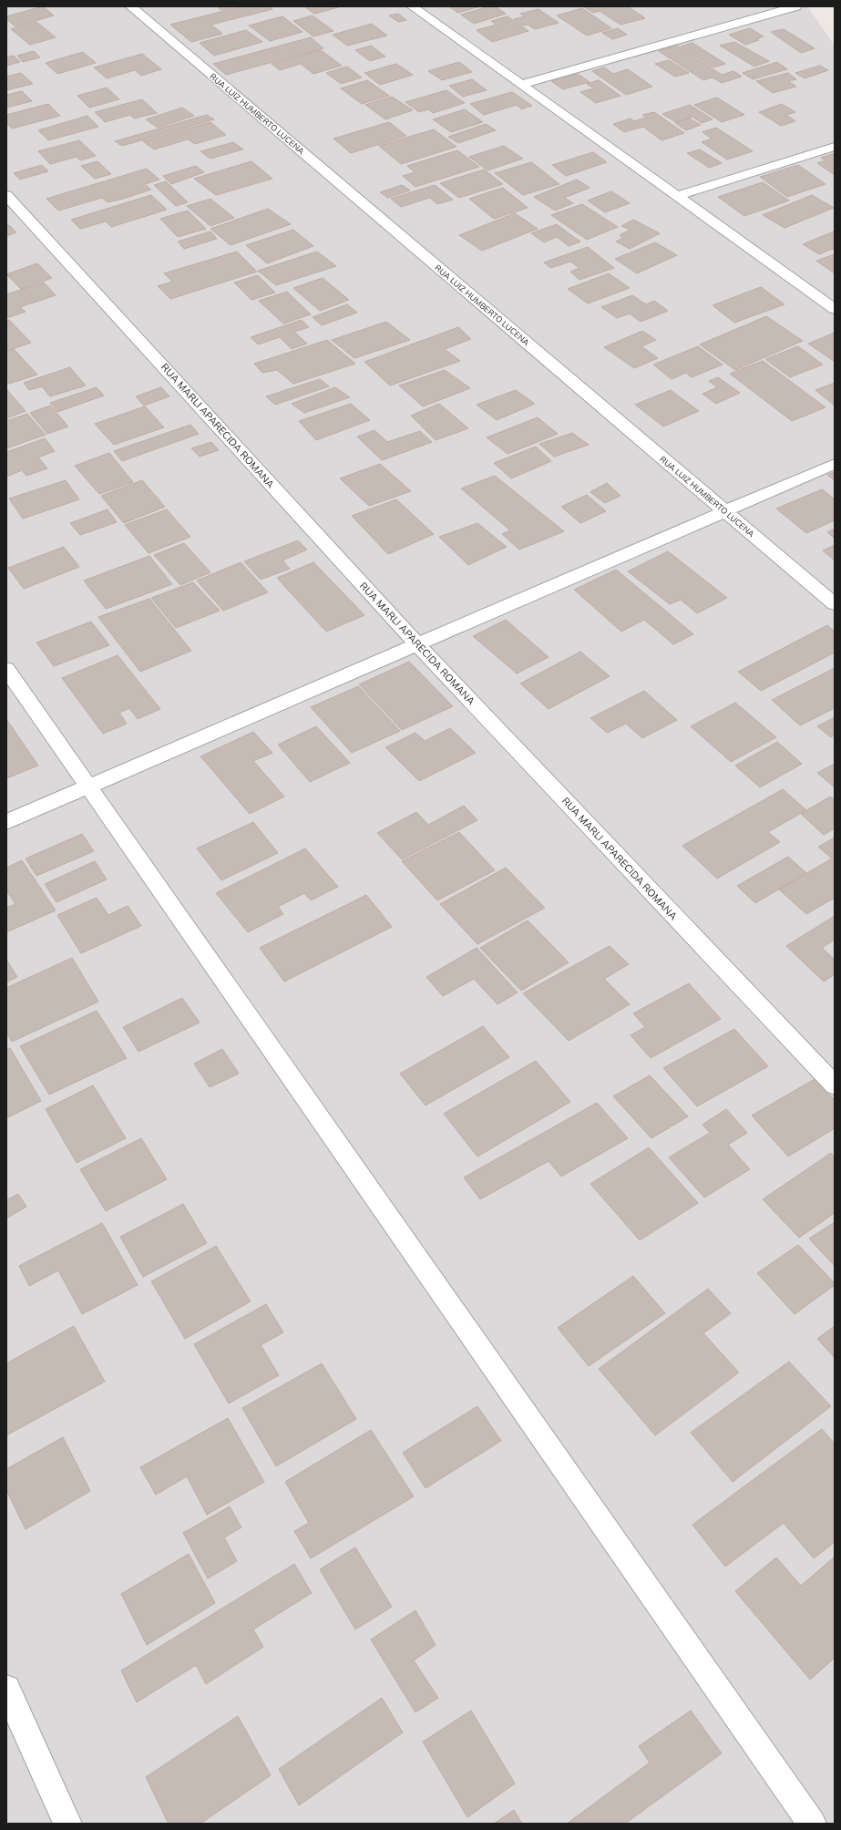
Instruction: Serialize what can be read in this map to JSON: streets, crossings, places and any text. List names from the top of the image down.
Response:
{
  "streets": {
    "street": ["RUA LUIZ HUMBERTO LUCENA", "RUA MARLI APARECIDA ROMANA"]
  }
}
